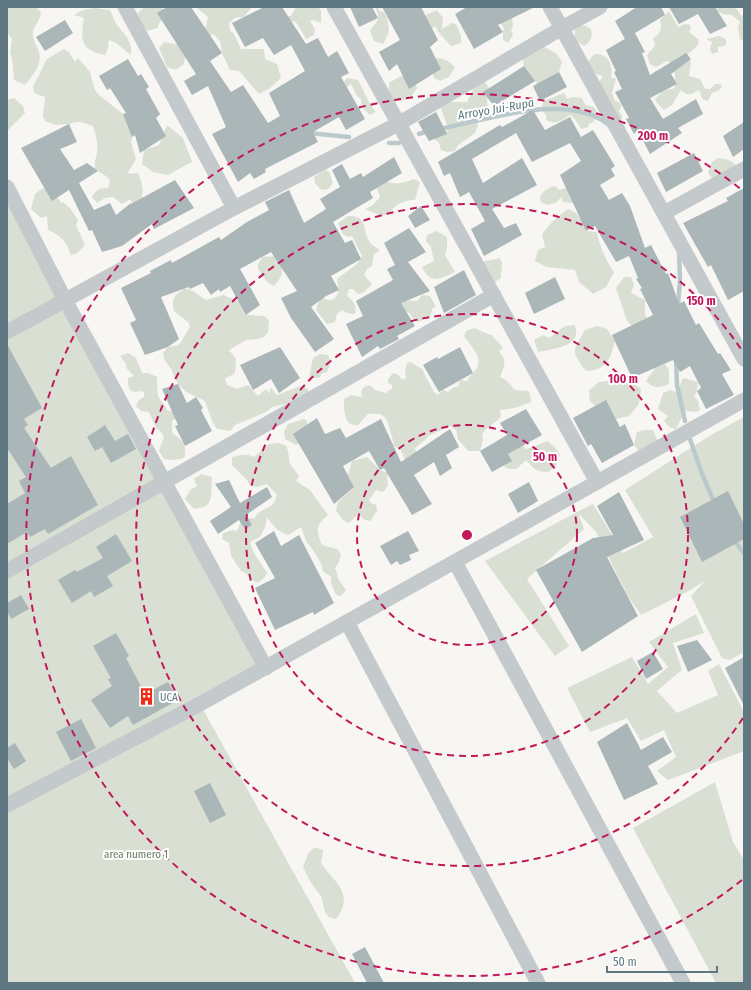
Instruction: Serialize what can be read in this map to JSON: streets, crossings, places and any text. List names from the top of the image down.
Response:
{
  "water": ["Arroyo Jui-Rupa"],
  "parks": ["area numero 1"],
  "places": {
    "building": ["UCA"]
  },
  "scale_bar": "50 m",
  "rings": [
    "200 m",
    "150 m",
    "100 m",
    "50 m"
  ]
}
